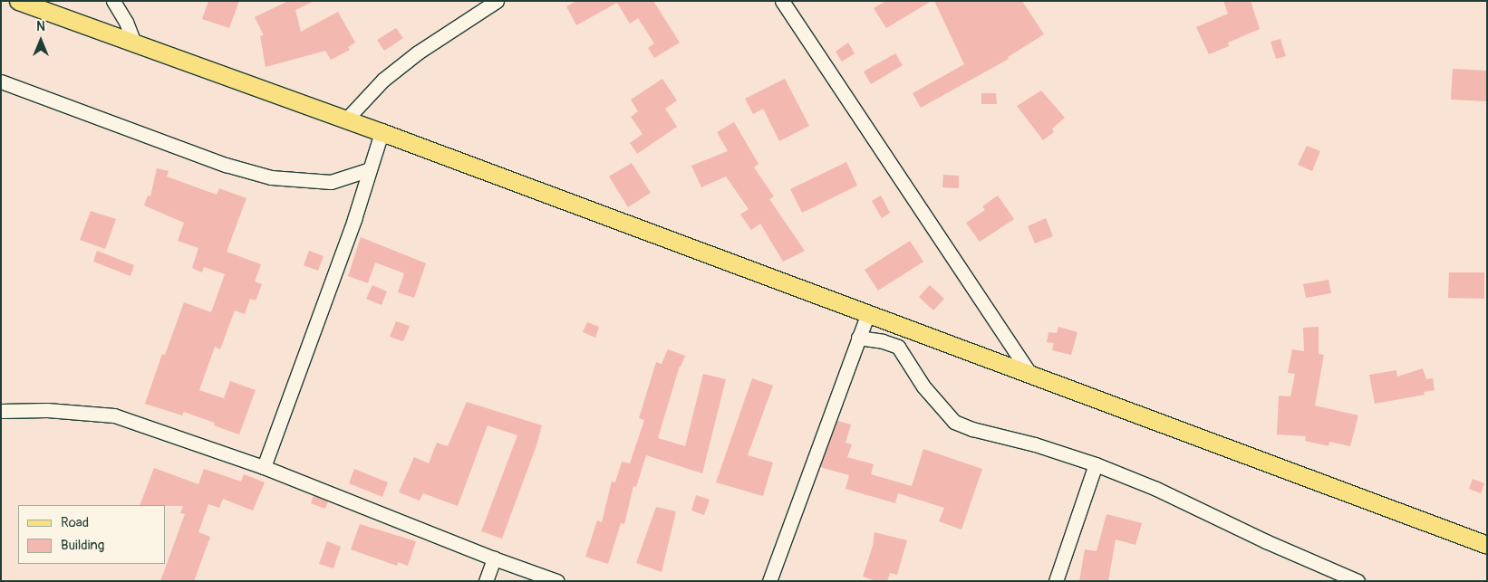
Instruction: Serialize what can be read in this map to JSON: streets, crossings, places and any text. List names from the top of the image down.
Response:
{
  "legend": ["Road", "Building"],
  "north": "top"
}
